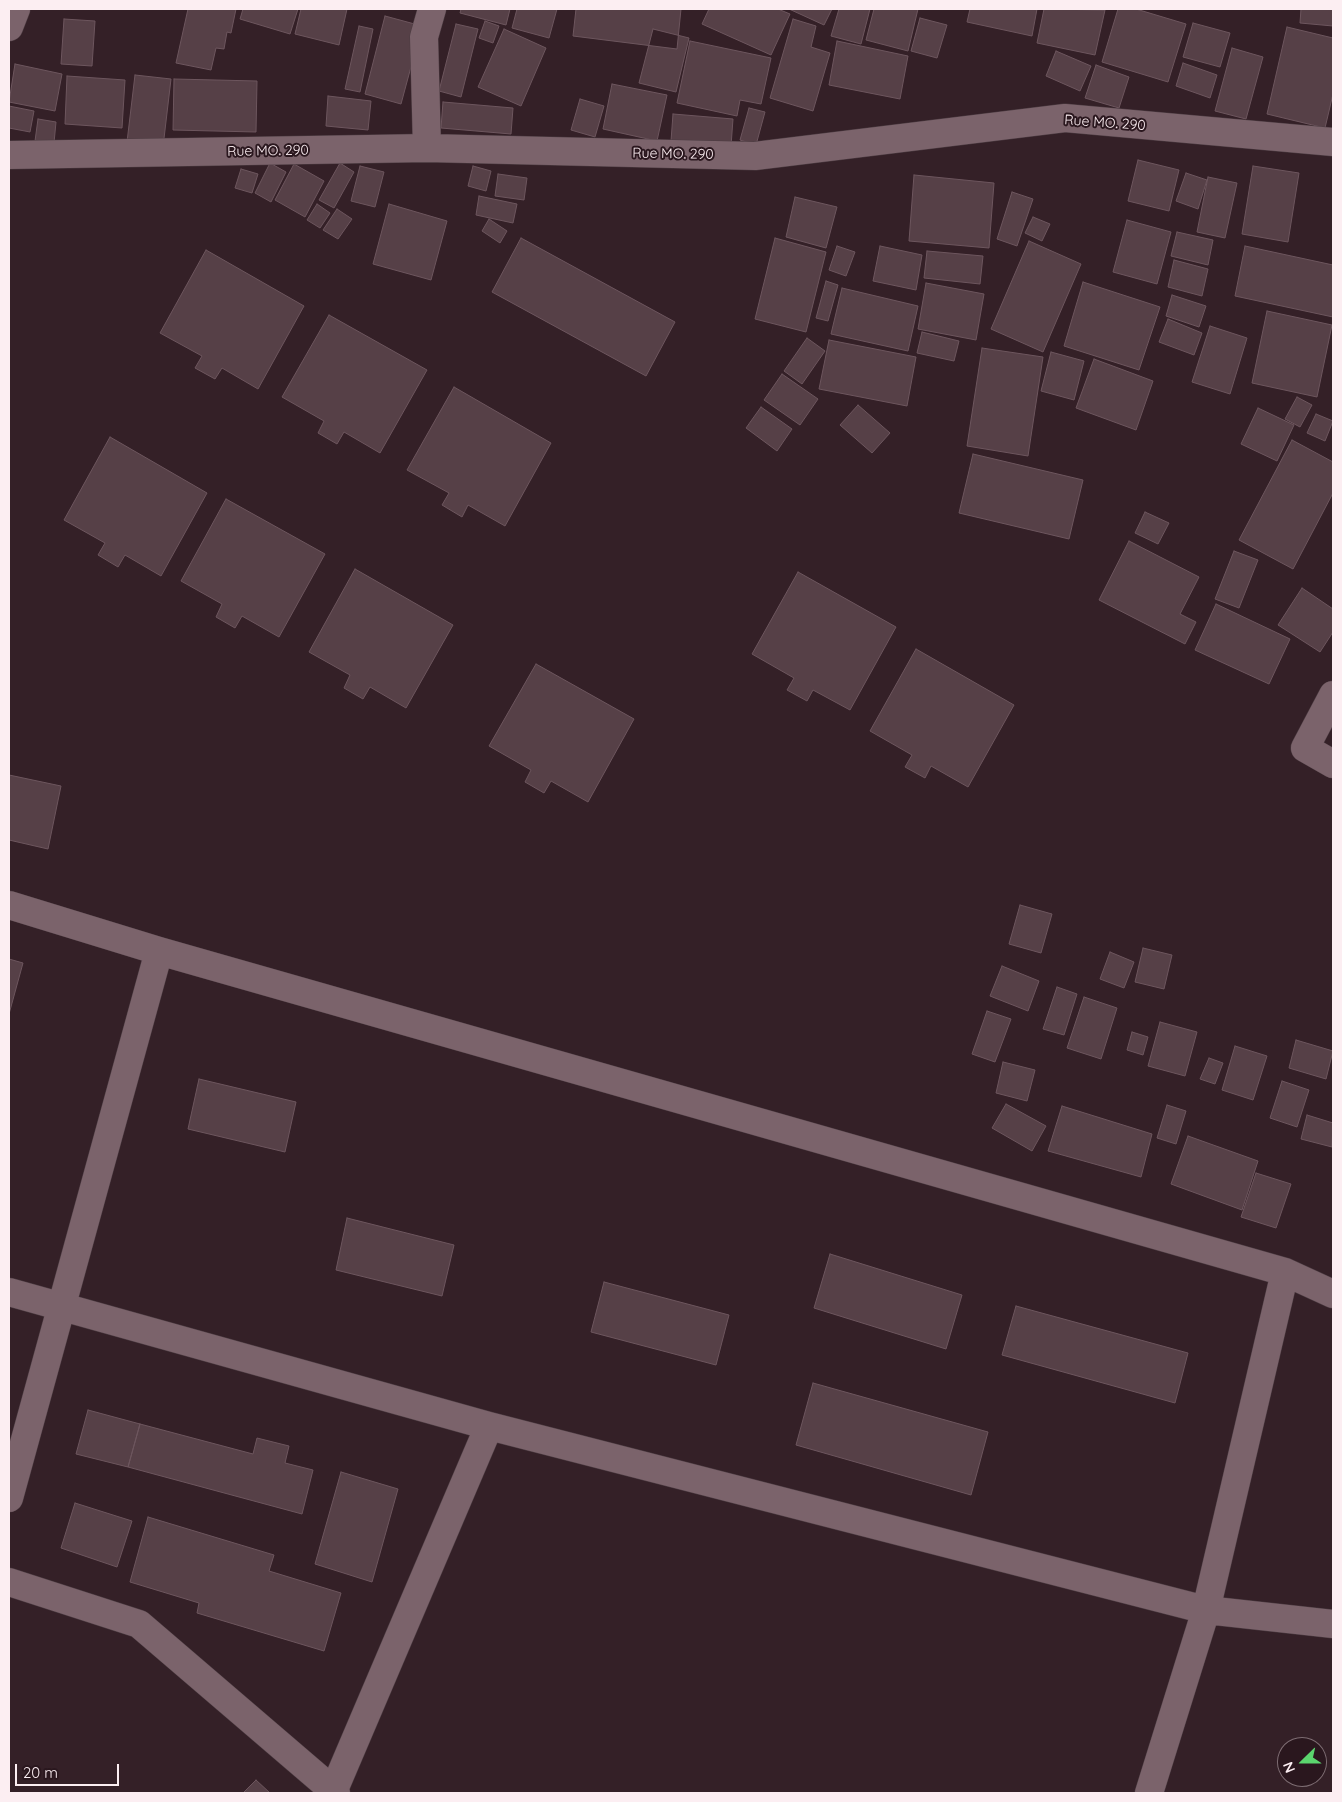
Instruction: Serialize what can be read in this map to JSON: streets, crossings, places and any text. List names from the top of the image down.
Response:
{
  "streets": {
    "street": ["Rue MO. 290"]
  },
  "scale_bar": "20 m",
  "north": "left"
}
